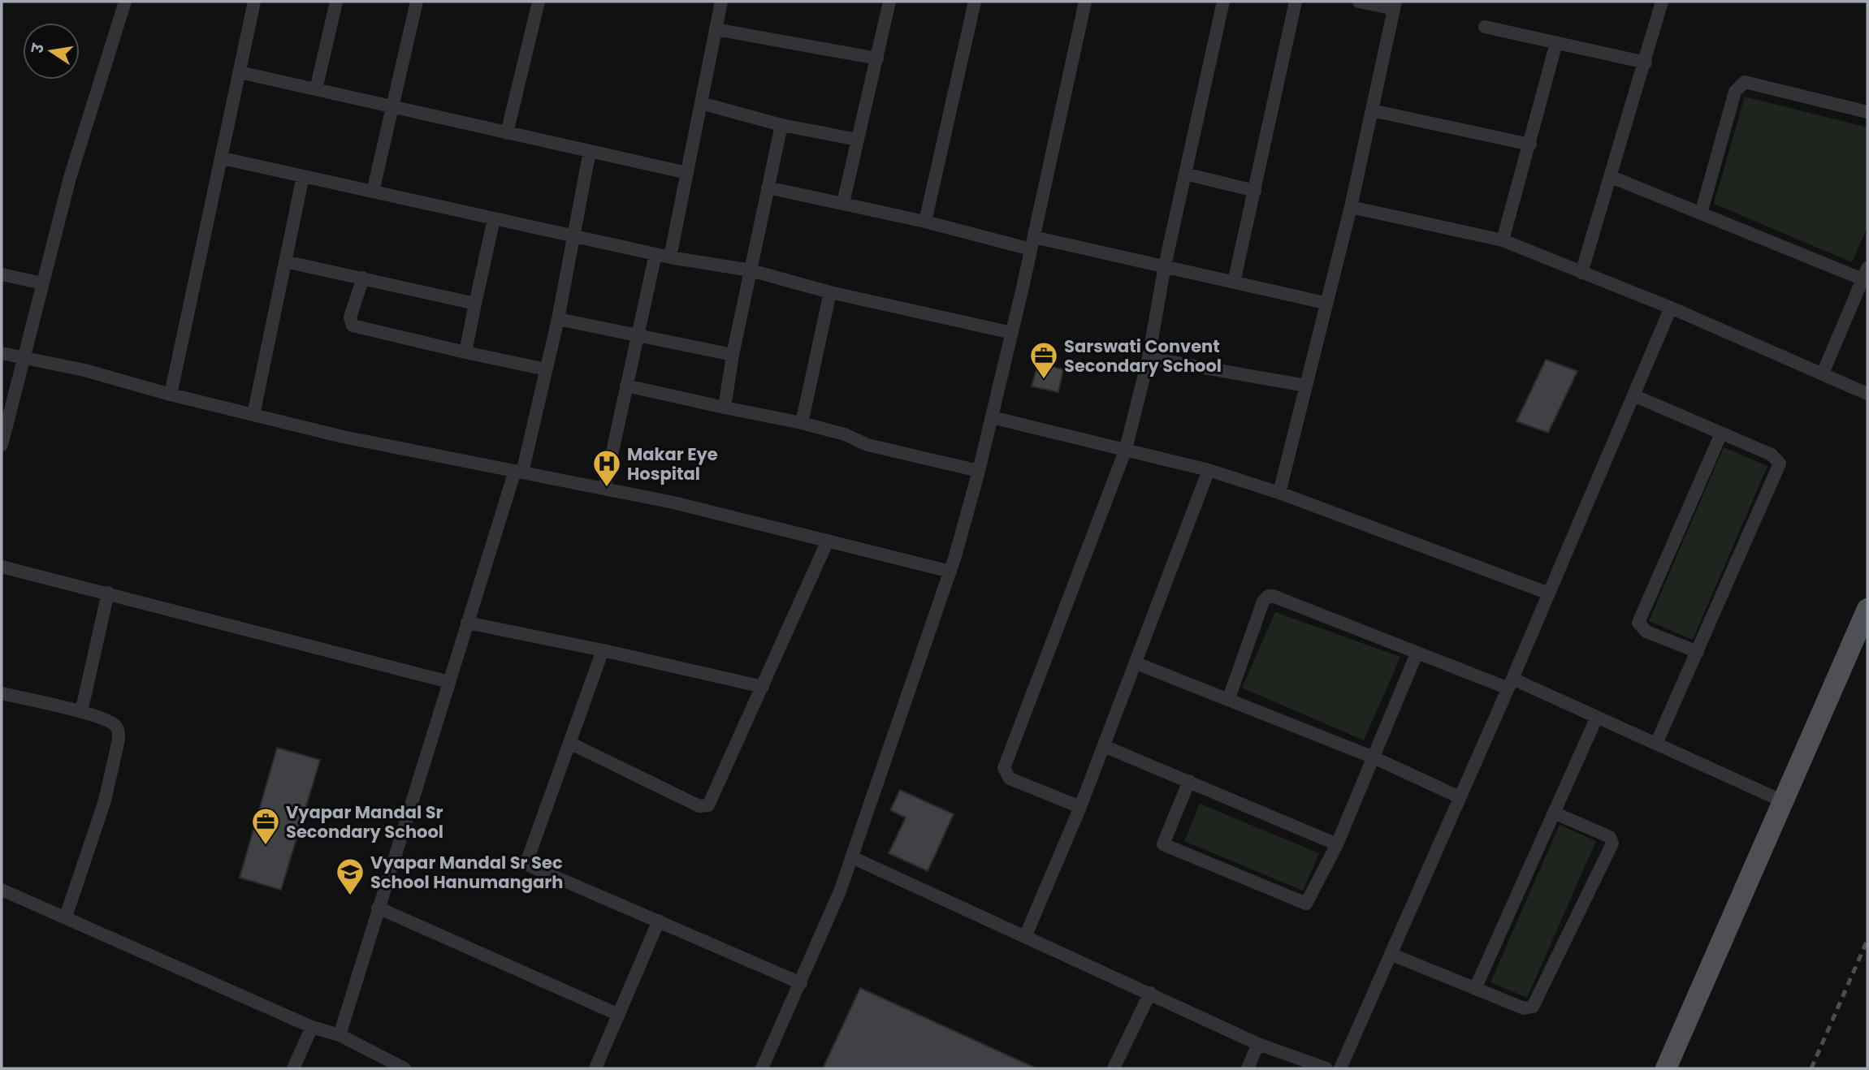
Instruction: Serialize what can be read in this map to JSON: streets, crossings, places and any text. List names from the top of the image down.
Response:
{
  "places": {
    "office": ["Sarswati Convent Secondary School", "Vyapar Mandal Sr Secondary School"],
    "hospital": ["Makar Eye Hospital"],
    "school or university": ["Vyapar Mandal Sr Sec School Hanumangarh"]
  },
  "north": "left"
}
